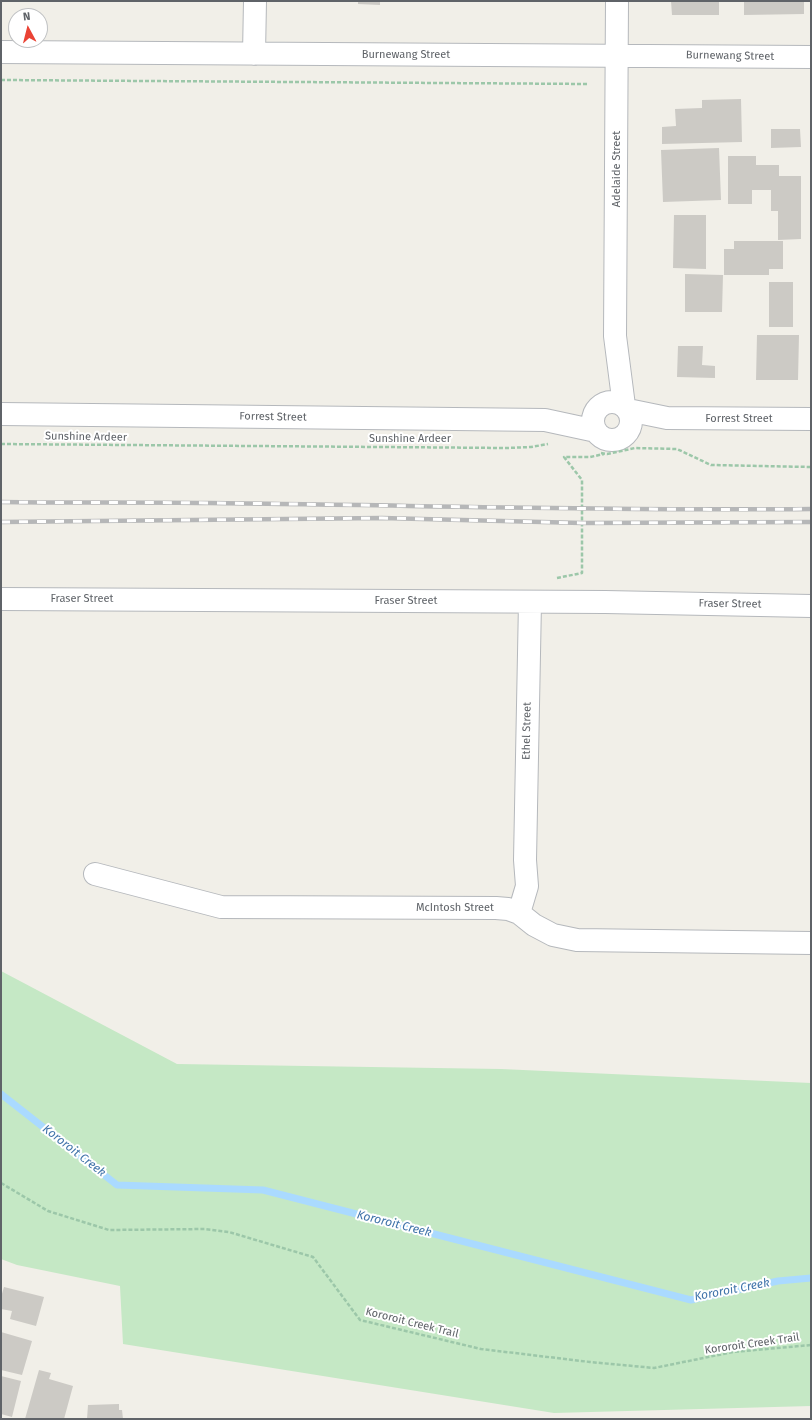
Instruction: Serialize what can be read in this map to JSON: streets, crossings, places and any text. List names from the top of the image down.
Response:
{
  "streets": {
    "street": [
      "Burnewang Street",
      "Adelaide Street",
      "Forrest Street",
      "Fraser Street",
      "Ethel Street",
      "McIntosh Street"
    ],
    "path": ["Sunshine Ardeer", "Kororoit Creek Trail"]
  },
  "crossings": [
    ["Burnewang Street", "Adelaide Street"],
    ["Adelaide Street", "Forrest Street"],
    ["Fraser Street", "Ethel Street"],
    ["Ethel Street", "McIntosh Street"]
  ],
  "water": ["Kororoit Creek"],
  "north": "top"
}
